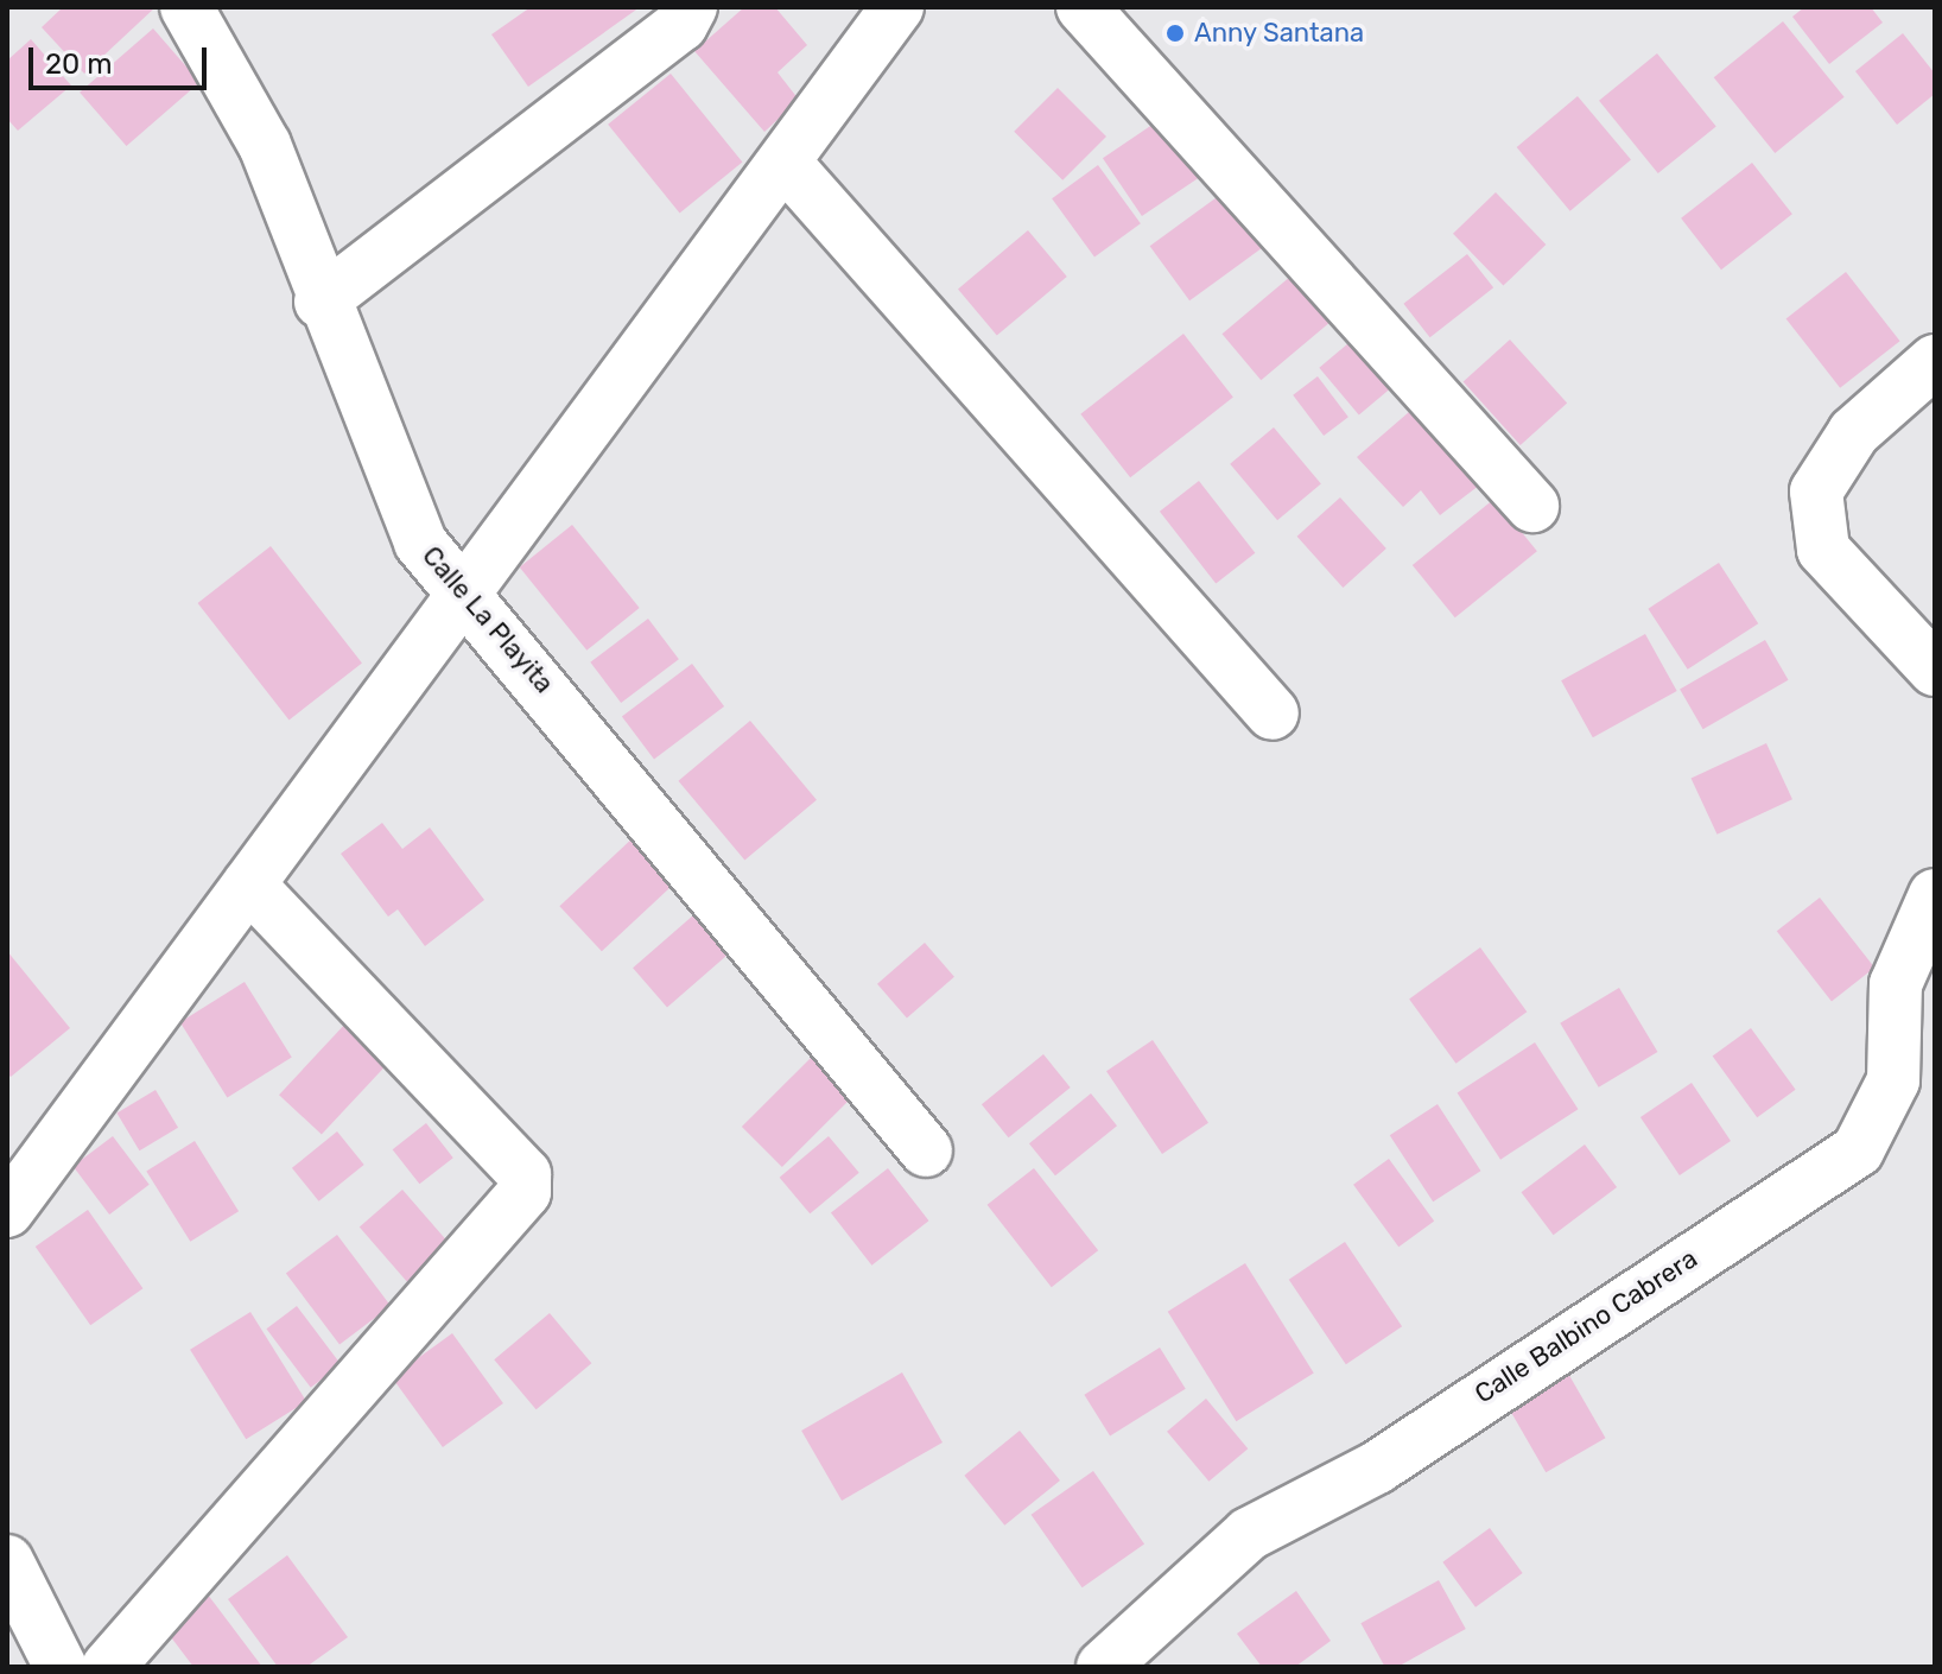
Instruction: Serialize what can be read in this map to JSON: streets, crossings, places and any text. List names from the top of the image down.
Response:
{
  "streets": {
    "street": ["Calle La Playita", "Calle Balbino Cabrera"]
  },
  "places": ["Anny Santana"],
  "scale_bar": "20 m"
}
